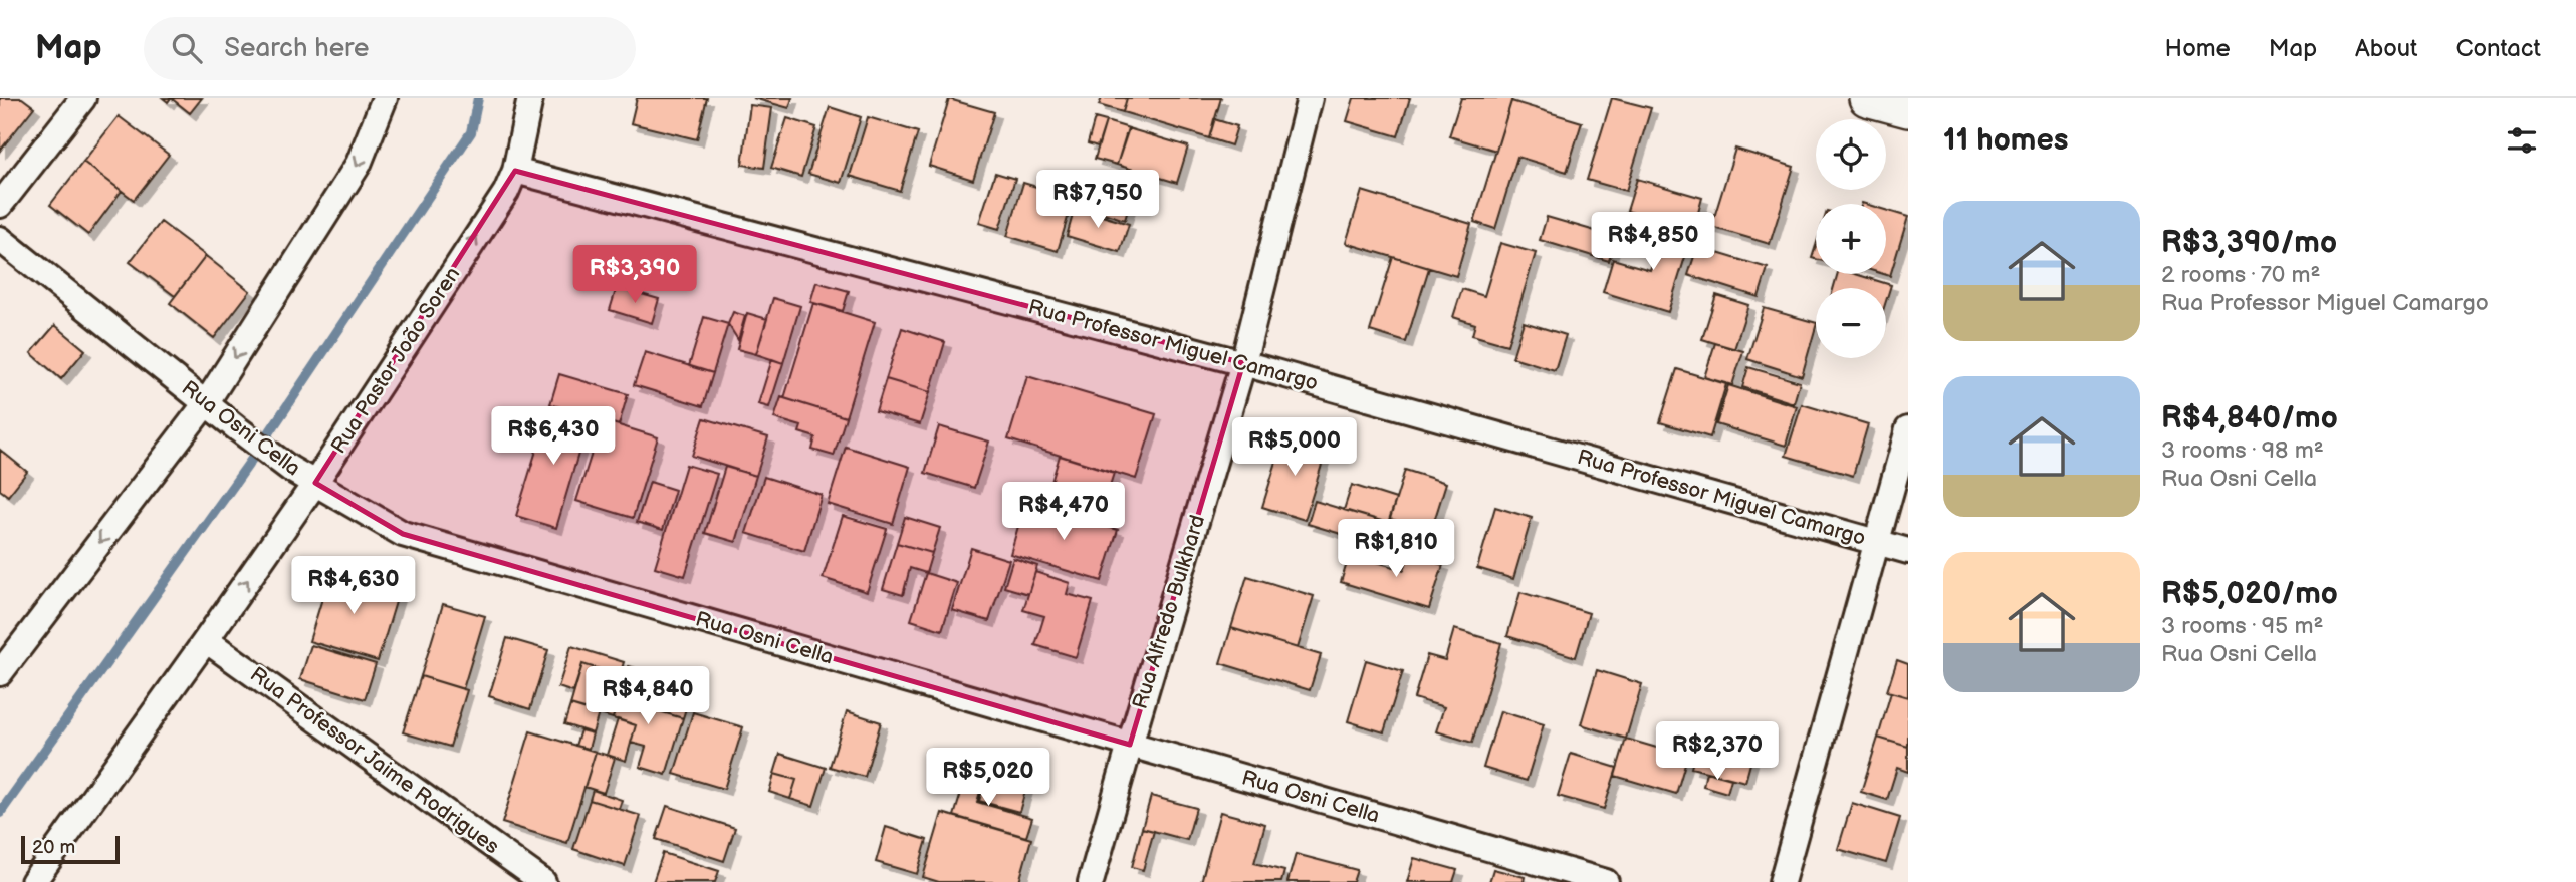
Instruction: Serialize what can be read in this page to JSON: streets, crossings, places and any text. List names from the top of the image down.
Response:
{
  "streets": {
    "street": [
      "Rua Professor Miguel Camargo",
      "Rua Pastor João Soren",
      "Rua Osni Cella",
      "Rua Alfredo Bulkhard",
      "Rua Professor Jaime Rodrigues"
    ]
  },
  "crossings": [
    ["Rua Professor Miguel Camargo", "Rua Pastor João Soren"],
    ["Rua Professor Miguel Camargo", "Rua Alfredo Bulkhard"],
    ["Rua Pastor João Soren", "Rua Osni Cella"],
    ["Rua Pastor João Soren", "Rua Professor Jaime Rodrigues"],
    ["Rua Osni Cella", "Rua Alfredo Bulkhard"]
  ],
  "scale_bar": "20 m",
  "page": {
    "header": "Map",
    "search": "Search here",
    "nav": [
      "Home",
      "Map",
      "About",
      "Contact"
    ],
    "heading": "11 homes",
    "map_buttons": ["+", "−"],
    "price": [
      "R$7,950",
      "R$4,850",
      "R$3,390",
      "R$6,430",
      "R$5,000",
      "R$4,470",
      "R$1,810",
      "R$4,630",
      "R$4,840",
      "R$2,370",
      "R$5,020"
    ],
    "list": [
      {
        "name": "R$3,390/mo",
        "note": "2 rooms · 70 m² · Rua Professor Miguel Camargo"
      },
      {
        "name": "R$4,840/mo",
        "note": "3 rooms · 98 m² · Rua Osni Cella"
      },
      {
        "name": "R$5,020/mo",
        "note": "3 rooms · 95 m² · Rua Osni Cella"
      }
    ],
    "scale": "20 m"
  }
}
